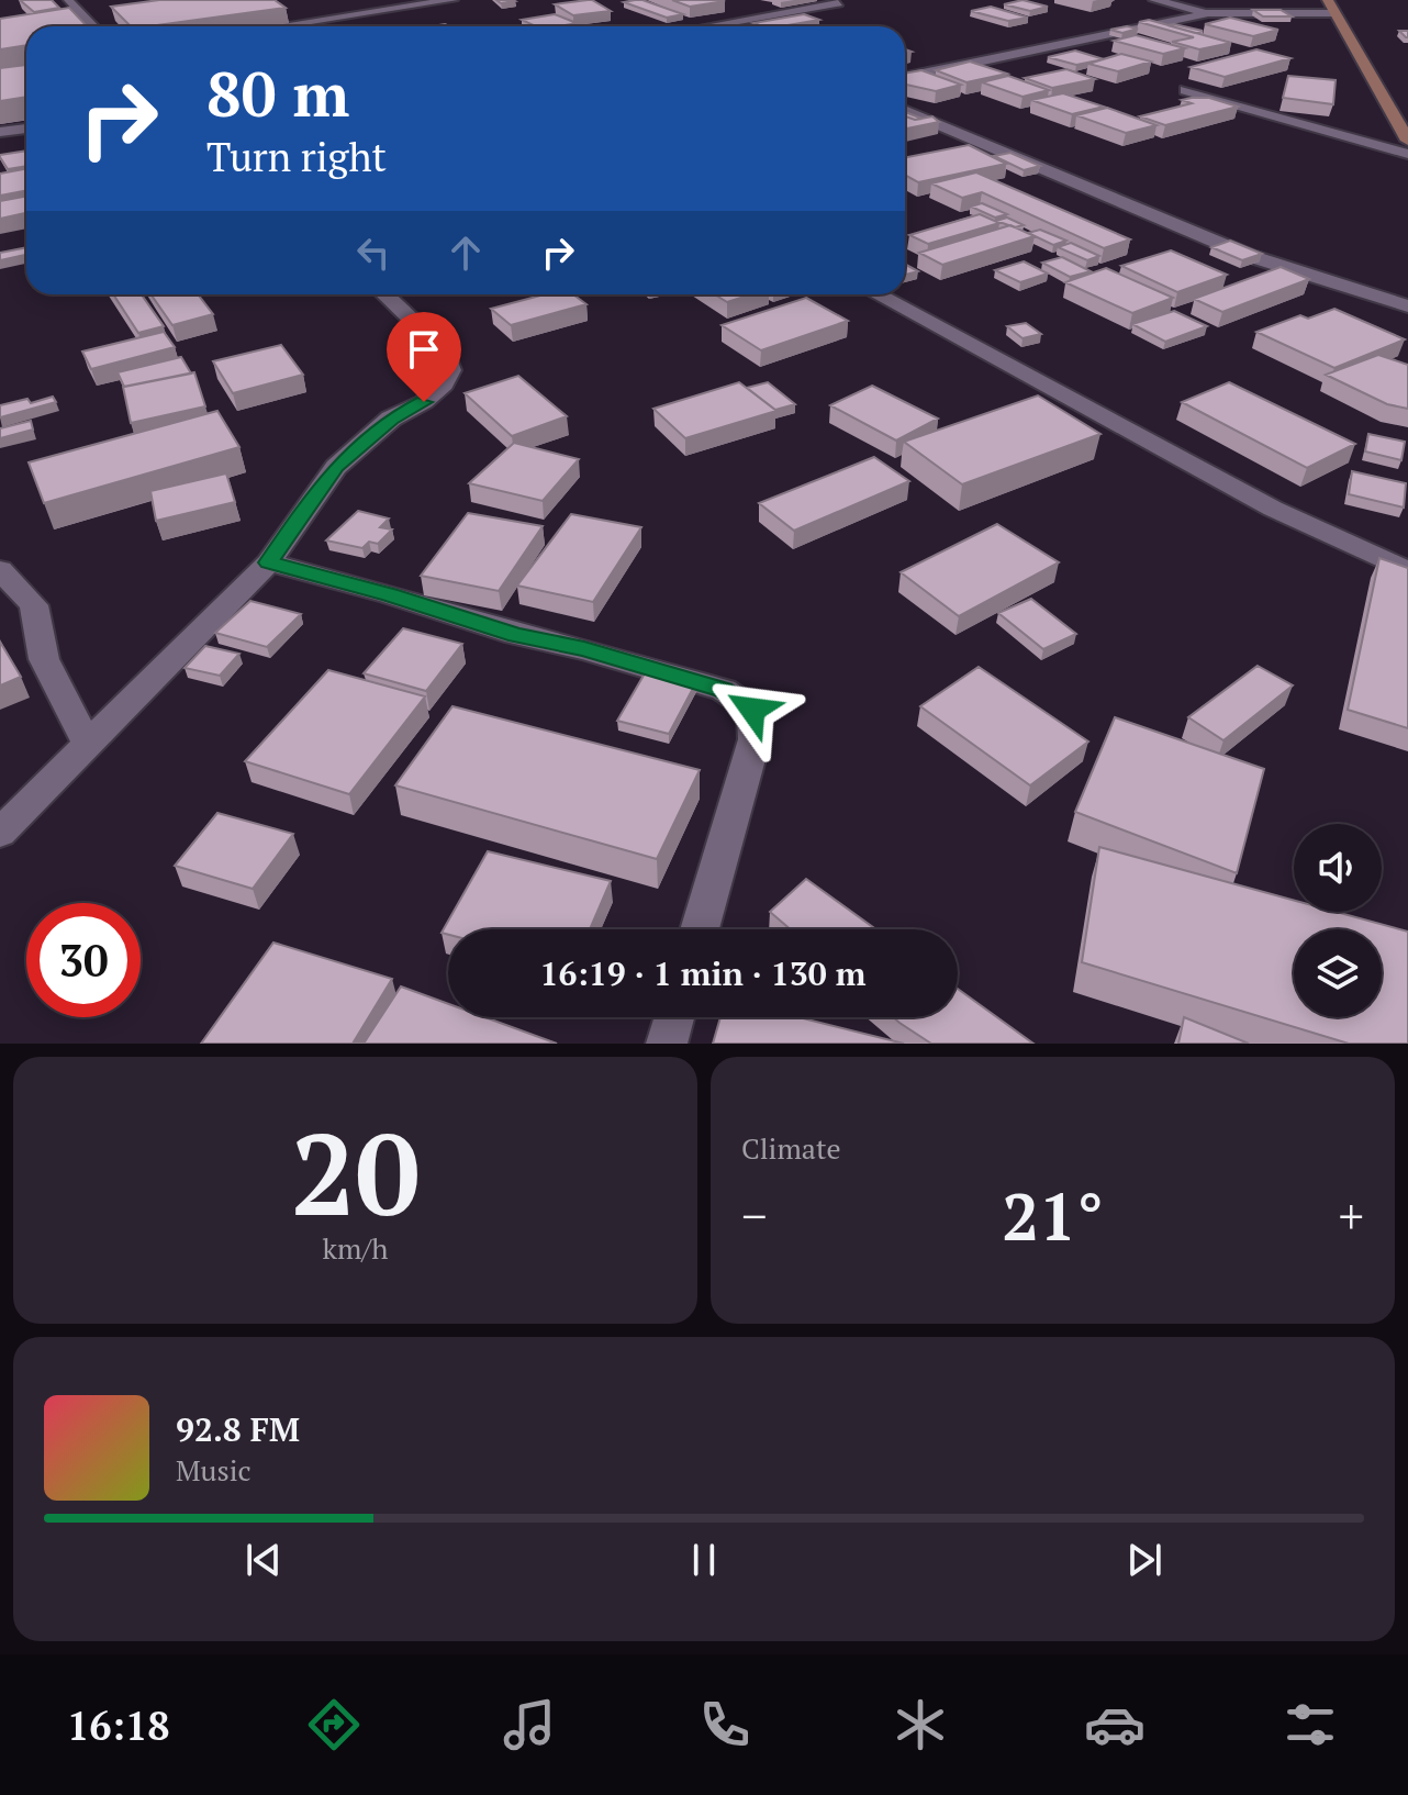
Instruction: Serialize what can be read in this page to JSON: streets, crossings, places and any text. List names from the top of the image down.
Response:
{
  "page": {
    "turn": ["80 m", "Turn right"],
    "limit": "30",
    "trip": "16:19 · 1 min · 130 m",
    "tile": [
      ["20", "km/h"],
      "Climate"
    ],
    "heat": ["−", "21°", "+"],
    "song": ["92.8 FM", "Music"],
    "tabs": "16:18"
  }
}
